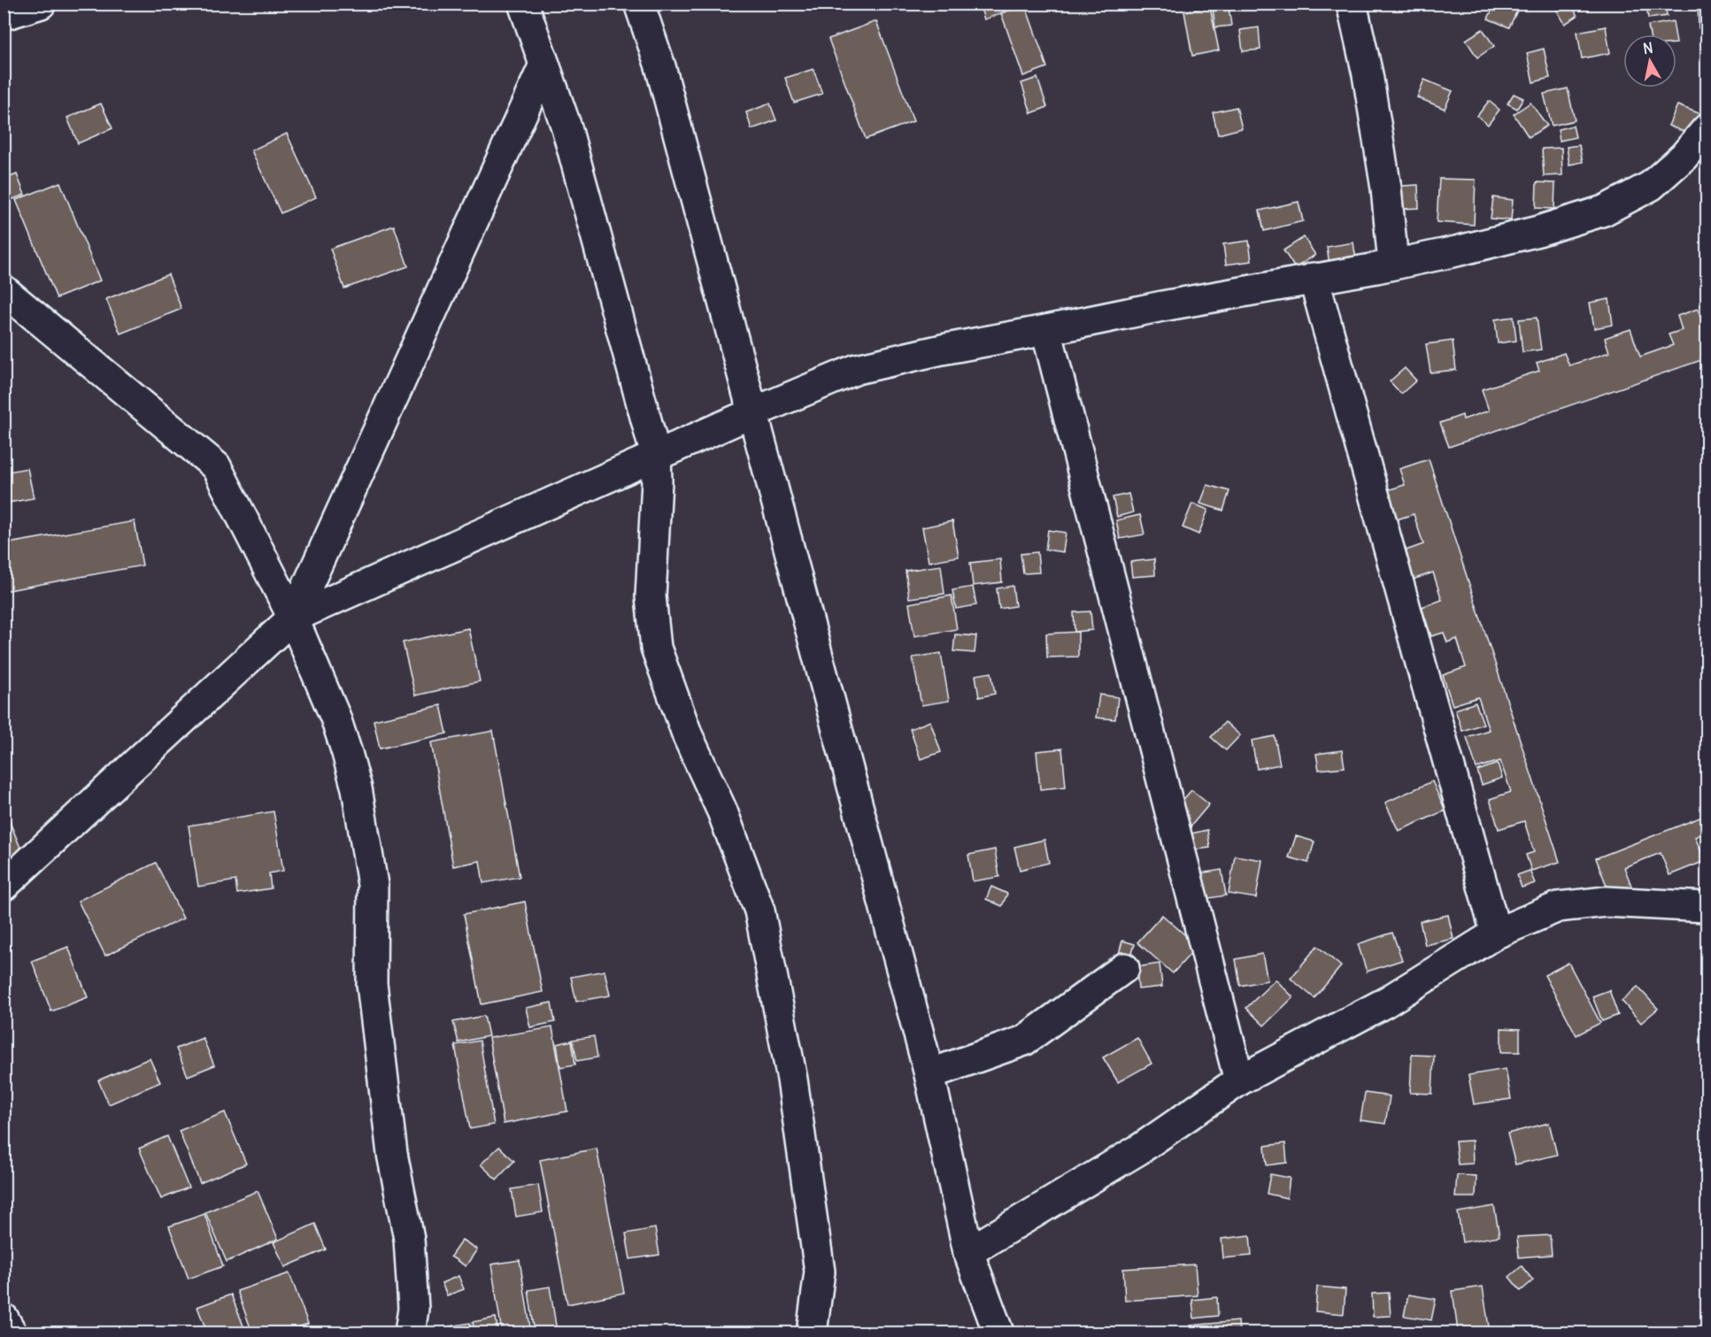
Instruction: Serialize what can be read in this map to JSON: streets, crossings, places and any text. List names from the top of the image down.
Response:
{
  "north": "top"
}
